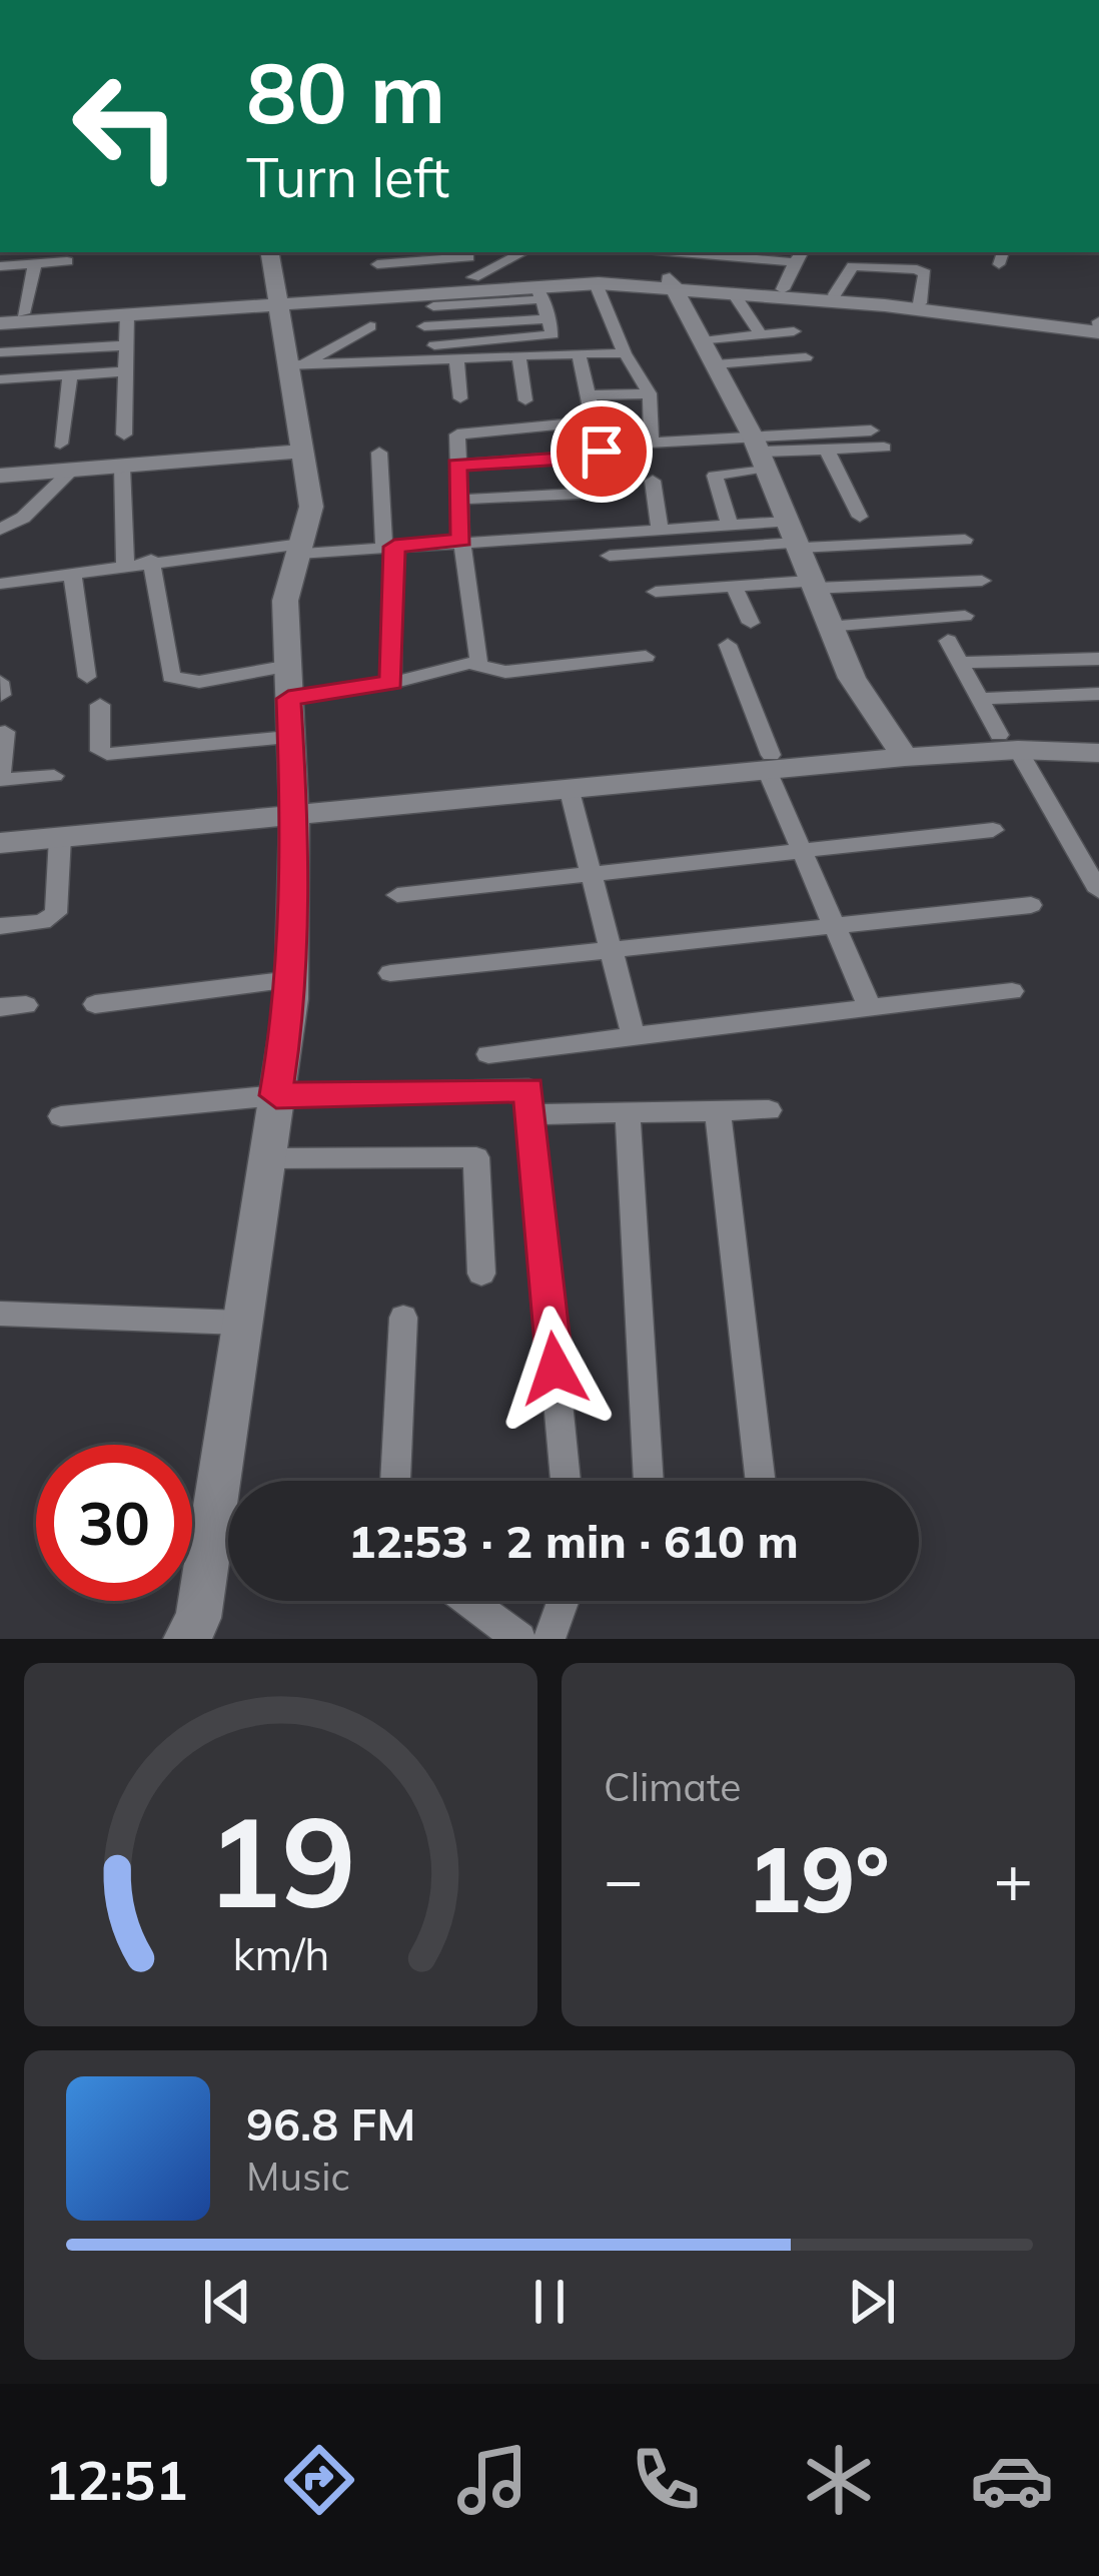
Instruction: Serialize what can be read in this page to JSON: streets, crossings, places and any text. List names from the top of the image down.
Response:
{
  "page": {
    "turn": ["80 m", "Turn left"],
    "limit": "30",
    "trip": "12:53 · 2 min · 610 m",
    "tile": "Climate",
    "heat": ["−", "19°", "+"],
    "song": ["96.8 FM", "Music"],
    "tabs": "12:51",
    "gauge": ["19", "km/h"]
  }
}
